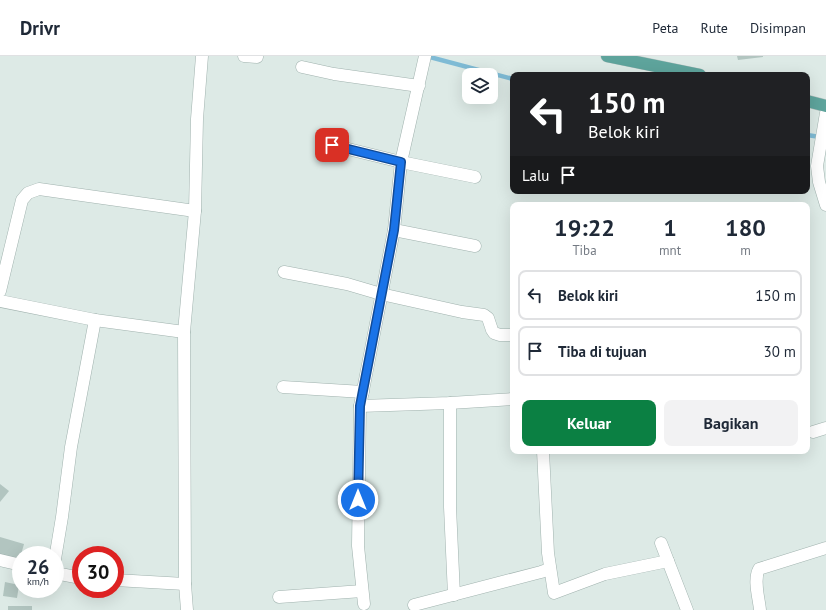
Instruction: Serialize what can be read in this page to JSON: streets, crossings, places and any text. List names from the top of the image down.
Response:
{
  "page": {
    "header": "Drivr",
    "nav": ["Peta", "Rute", "Disimpan"],
    "turn": ["150 m", "Belok kiri"],
    "then": "Lalu",
    "eta": [
      "19:22",
      "Tiba",
      "1",
      "mnt",
      "180",
      "m"
    ],
    "list": [
      {
        "name": "Belok kiri",
        "value": "150 m"
      },
      {
        "name": "Tiba di tujuan",
        "value": "30 m"
      }
    ],
    "buttons": ["Keluar", "Bagikan"],
    "speed": "26 km/h",
    "limit": "30"
  }
}
